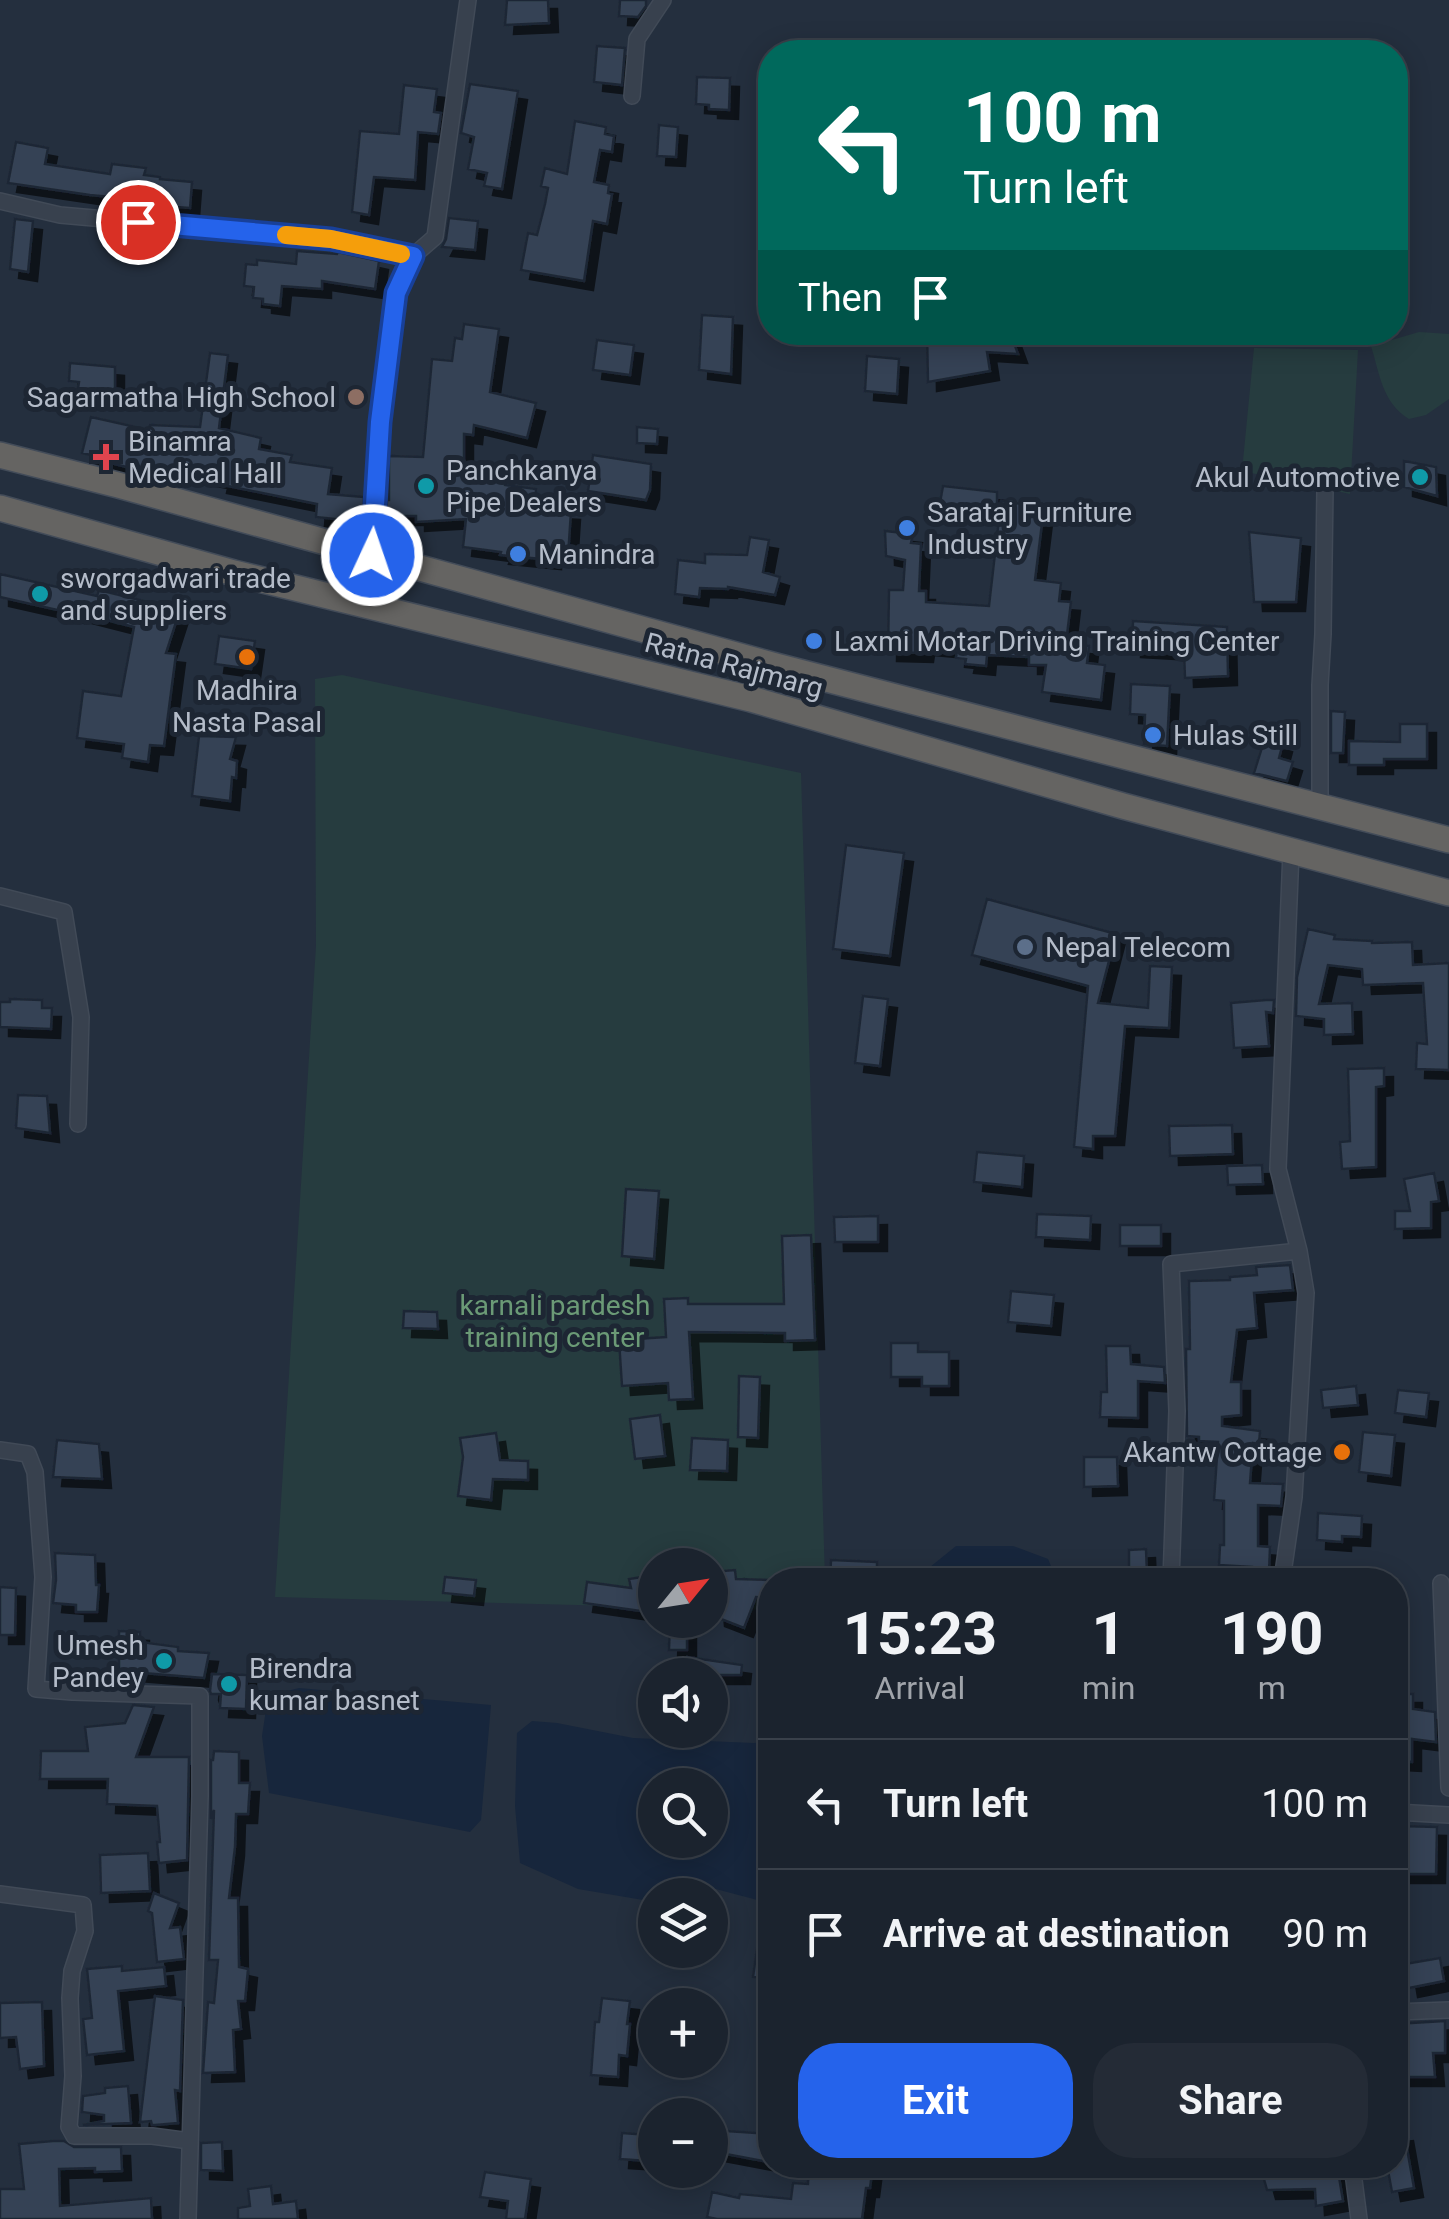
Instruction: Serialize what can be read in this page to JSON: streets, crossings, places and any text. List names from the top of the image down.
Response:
{
  "streets": {
    "highway": ["Ratna Rajmarg"]
  },
  "parks": ["karnali pardesh training center"],
  "places": {
    "other": [
      "Sagarmatha High School",
      "Akul Automotive",
      "Panchkanya Pipe Dealers",
      "Sarataj Furniture Industry",
      "Manindra",
      "sworgadwari trade and suppliers",
      "Laxmi Motar Driving Training Center",
      "Madhira Nasta Pasal",
      "Hulas Still",
      "Nepal Telecom",
      "Akantw Cottage",
      "Umesh Pandey",
      "Birendra kumar basnet"
    ],
    "health": ["Binamra Medical Hall"]
  },
  "north": "top right",
  "page": {
    "turn": ["100 m", "Turn left"],
    "then": "Then",
    "map_buttons": ["+", "−"],
    "eta": [
      "15:23",
      "Arrival",
      "1",
      "min",
      "190",
      "m"
    ],
    "list": [
      {
        "name": "Turn left",
        "value": "100 m"
      },
      {
        "name": "Arrive at destination",
        "value": "90 m"
      }
    ],
    "buttons": ["Exit", "Share"]
  }
}
